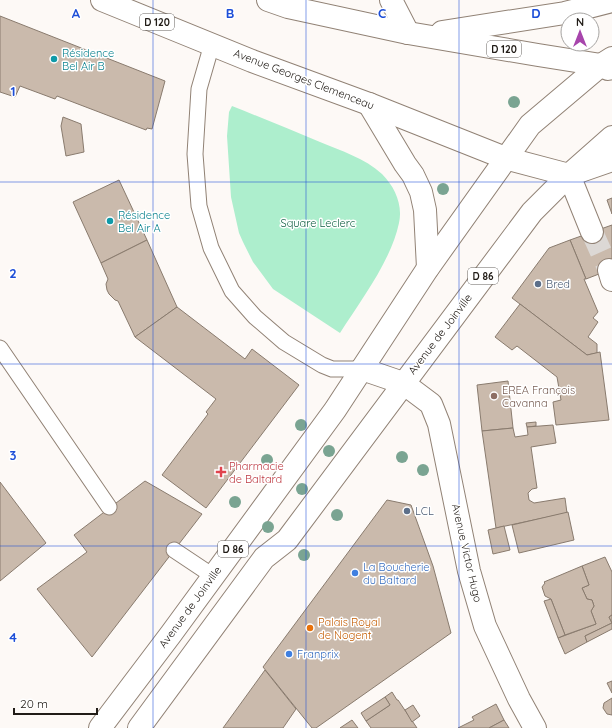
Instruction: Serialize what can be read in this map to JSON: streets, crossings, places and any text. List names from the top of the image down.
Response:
{
  "streets": {
    "main road": [
      "D 120",
      "Avenue Georges Clemenceau",
      "D 86",
      "Avenue de Joinville",
      "Avenue Victor Hugo"
    ]
  },
  "crossings": [
    ["D 120", "Avenue Georges Clemenceau"],
    ["D 120", "D 86"],
    ["D 120", "Avenue de Joinville"],
    ["Avenue Georges Clemenceau", "D 86"],
    ["Avenue Georges Clemenceau", "Avenue de Joinville"],
    ["D 86", "Avenue de Joinville"],
    ["Avenue de Joinville", "Avenue Victor Hugo"]
  ],
  "parks": ["Square Leclerc"],
  "places": {
    "other": [
      "Résidence Bel Air B",
      "Résidence Bel Air A",
      "Bred",
      "EREA François Cavanna",
      "LCL",
      "La Boucherie du Baltard",
      "Palais Royal de Nogent",
      "Franprix"
    ],
    "health": ["Pharmacie de Baltard"]
  },
  "scale_bar": "20 m",
  "north": "top",
  "grid": {
    "columns": [
      "A",
      "B",
      "C",
      "D"
    ],
    "rows": [
      "1",
      "2",
      "3",
      "4"
    ]
  }
}
